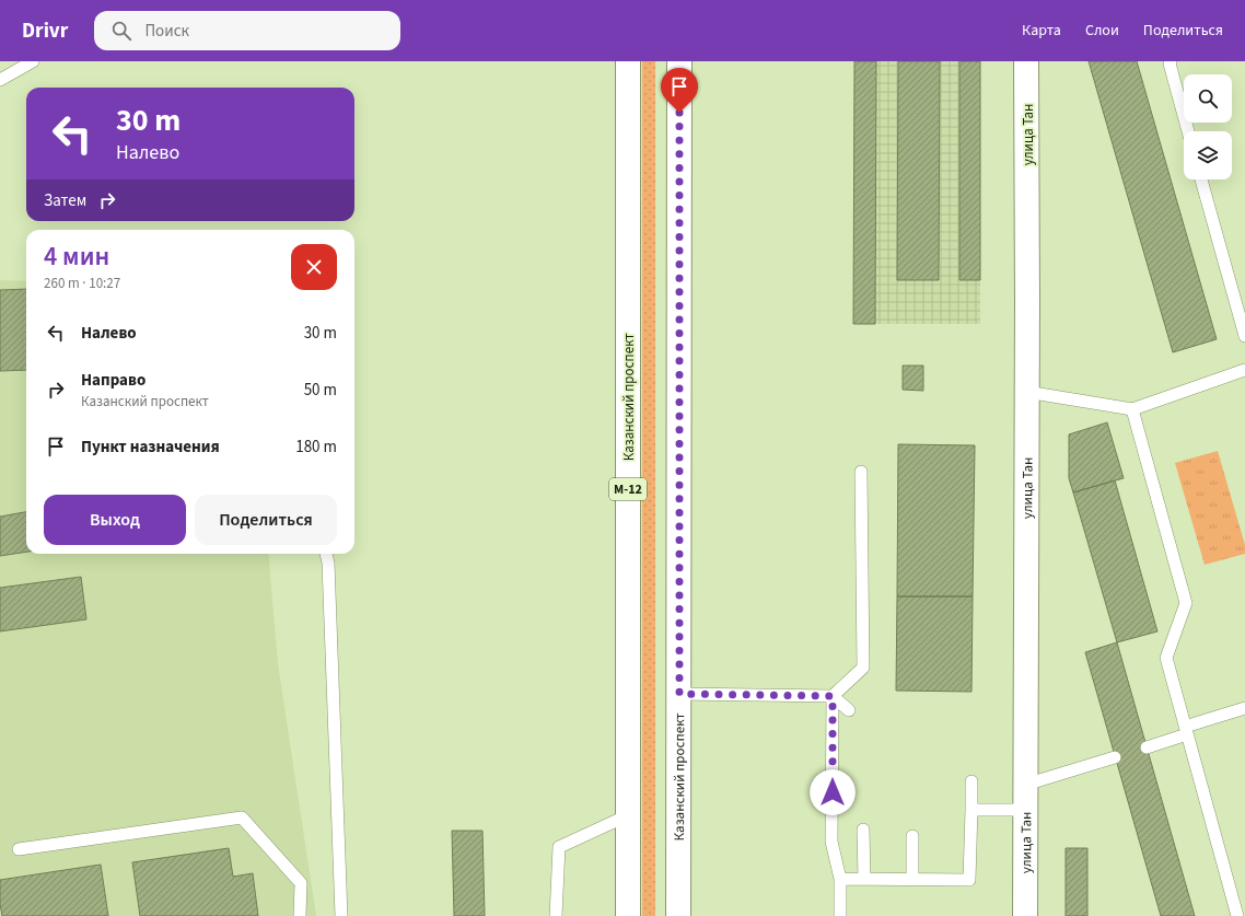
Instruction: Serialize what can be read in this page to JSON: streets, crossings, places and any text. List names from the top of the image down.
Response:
{
  "streets": {
    "main road": ["улица Тан", "Казанский проспект", "М-12"]
  },
  "page": {
    "header": "Drivr",
    "search": "Поиск",
    "nav": ["Карта", "Слои", "Поделиться"],
    "turn": ["30 m", "Налево"],
    "then": "Затем",
    "heading": ["4 мин", "260 m · 10:27"],
    "list": [
      {
        "name": "Налево",
        "value": "30 m"
      },
      {
        "name": "Направо",
        "note": "Казанский проспект",
        "value": "50 m"
      },
      {
        "name": "Пункт назначения",
        "value": "180 m"
      }
    ],
    "buttons": ["Выход", "Поделиться"]
  }
}
